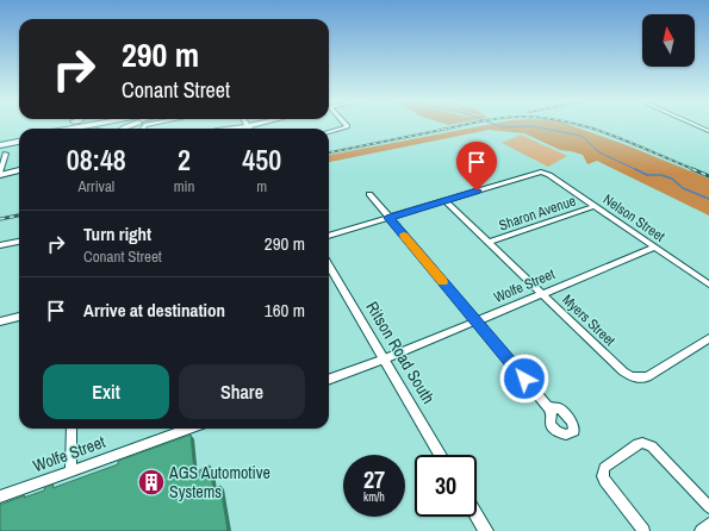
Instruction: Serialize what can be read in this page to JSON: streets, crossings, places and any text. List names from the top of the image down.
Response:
{
  "streets": {
    "main road": ["Ritson Road South"],
    "street": [
      "Sharon Avenue",
      "Nelson Street",
      "Wolfe Street",
      "Myers Street"
    ]
  },
  "crossings": [
    ["Sharon Avenue", "Nelson Street"],
    ["Sharon Avenue", "Myers Street"],
    ["Nelson Street", "Wolfe Street"],
    ["Nelson Street", "Myers Street"],
    ["Wolfe Street", "Myers Street"],
    ["Wolfe Street", "Ritson Road South"]
  ],
  "places": {
    "building": ["AGS Automotive Systems"]
  },
  "north": "top",
  "page": {
    "turn": ["290 m", "Conant Street"],
    "eta": [
      "08:48",
      "Arrival",
      "2",
      "min",
      "450",
      "m"
    ],
    "list": [
      {
        "name": "Turn right",
        "note": "Conant Street",
        "value": "290 m"
      },
      {
        "name": "Arrive at destination",
        "value": "160 m"
      }
    ],
    "buttons": ["Exit", "Share"],
    "speed": "27 km/h",
    "limit": "30"
  }
}
